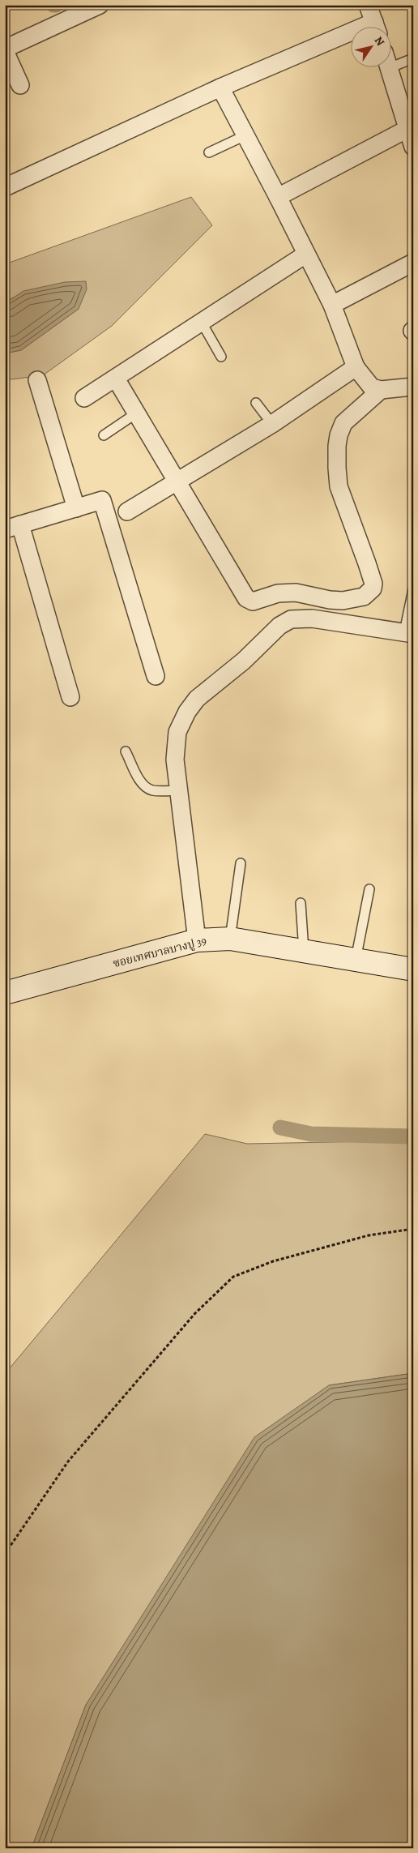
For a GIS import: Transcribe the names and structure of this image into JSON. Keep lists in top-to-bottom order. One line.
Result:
{"streets":{"street":["ซอยเทศบาลบางปู 39"]},"north":"top right"}
